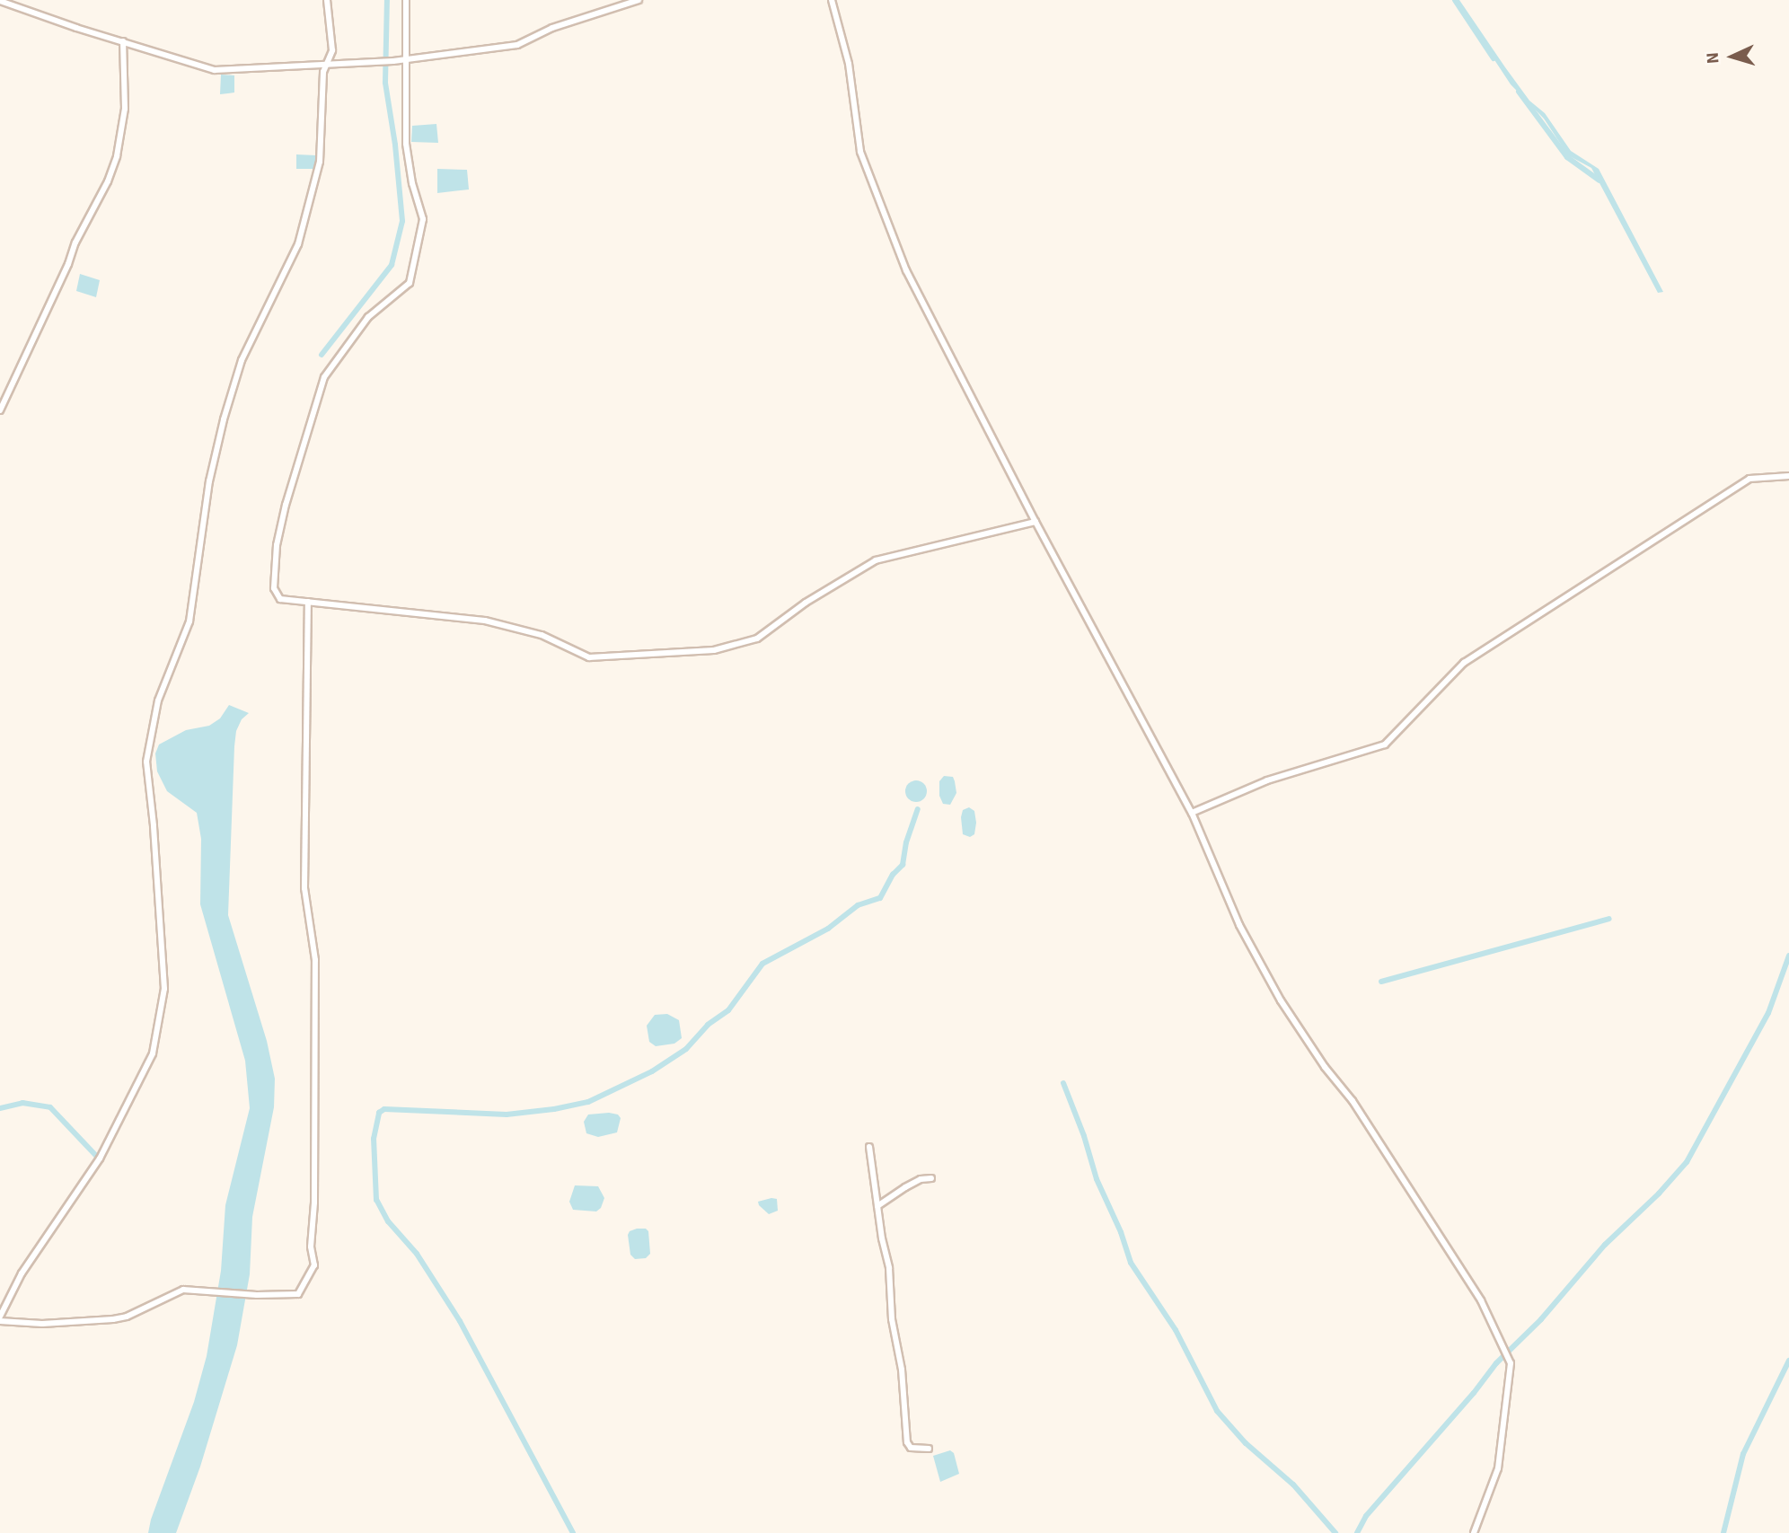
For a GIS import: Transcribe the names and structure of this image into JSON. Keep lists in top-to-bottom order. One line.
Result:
{"north":"left"}
